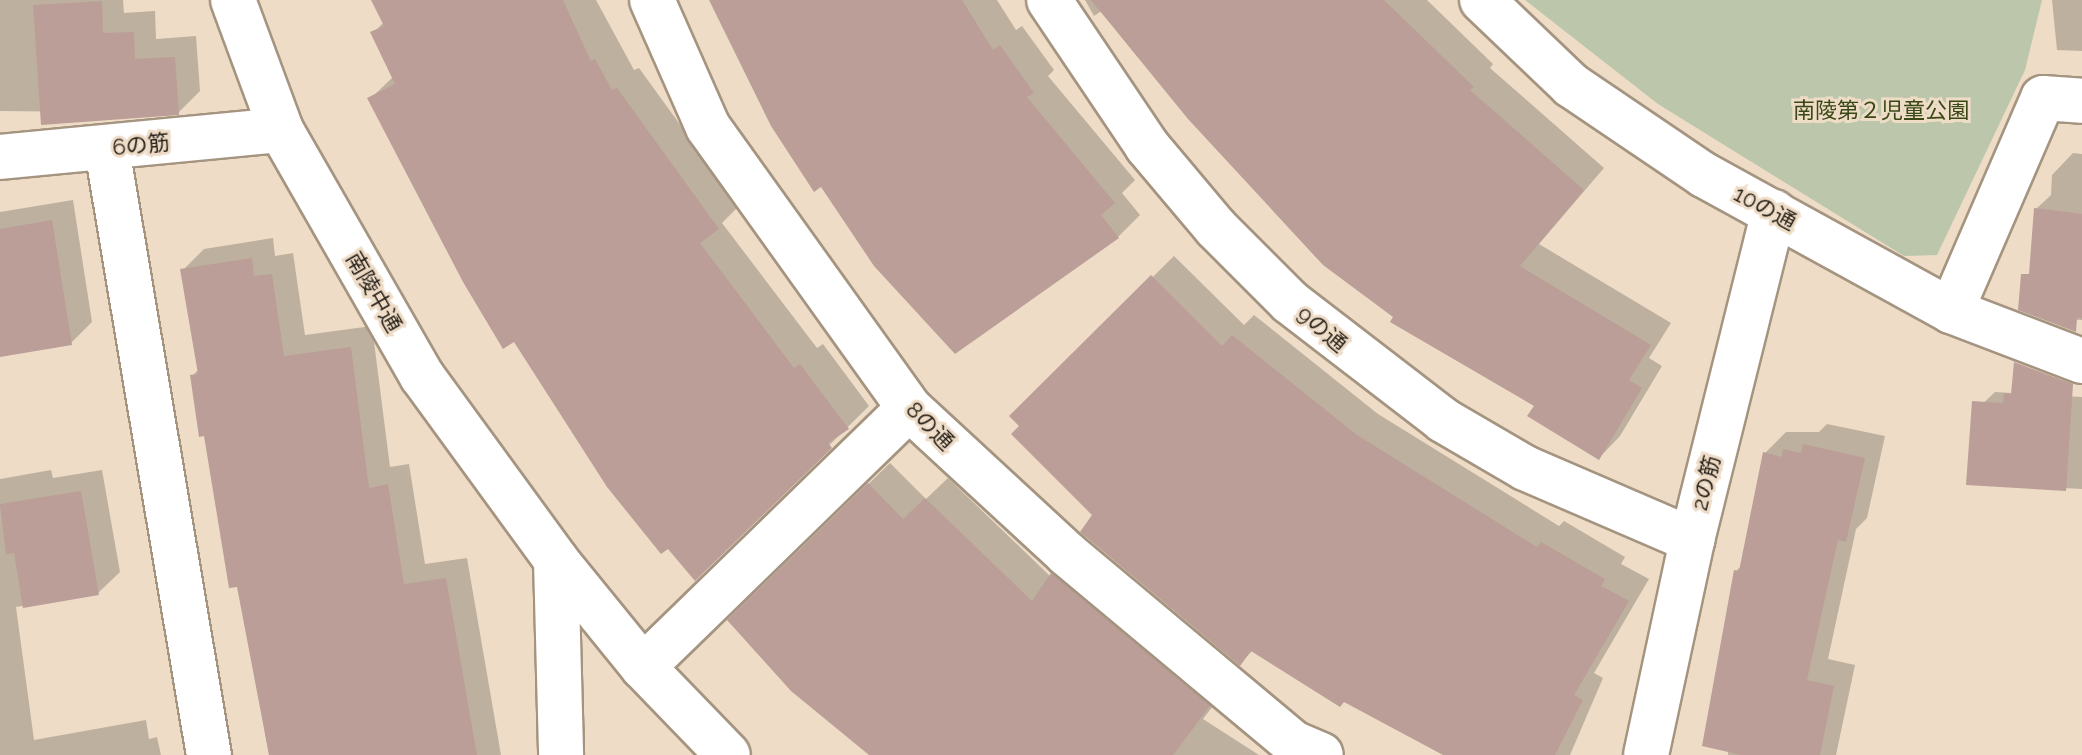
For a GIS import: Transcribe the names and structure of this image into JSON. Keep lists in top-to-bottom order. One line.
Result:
{"streets":{"street":["6の筋","10の通","南陵中通","9の通","8の通","2の筋"]},"crossings":[["6の筋","南陵中通"],["10の通","2の筋"],["9の通","2の筋"]],"parks":["南陵第２児童公園"]}
